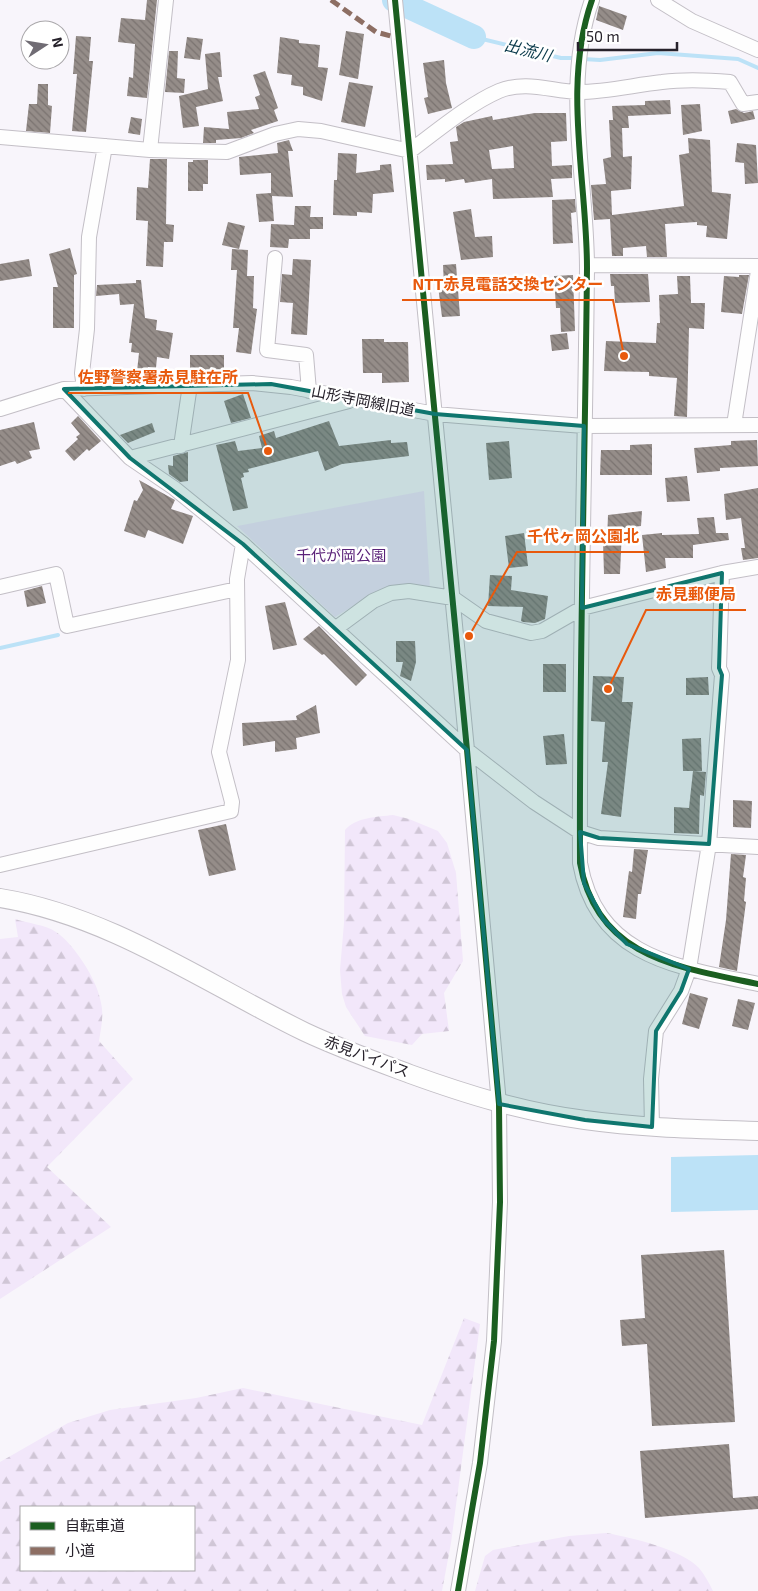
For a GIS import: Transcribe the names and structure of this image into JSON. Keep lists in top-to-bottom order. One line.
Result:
{"streets":{"main road":["赤見バイパス"],"street":["山形寺岡線旧道"]},"water":["出流川"],"parks":["千代が岡公園"],"places":["NTT赤見電話交換センター","佐野警察署赤見駐在所","千代ヶ岡公園北","赤見郵便局"],"legend":["自転車道","小道"],"scale_bar":"50 m","north":"right"}
